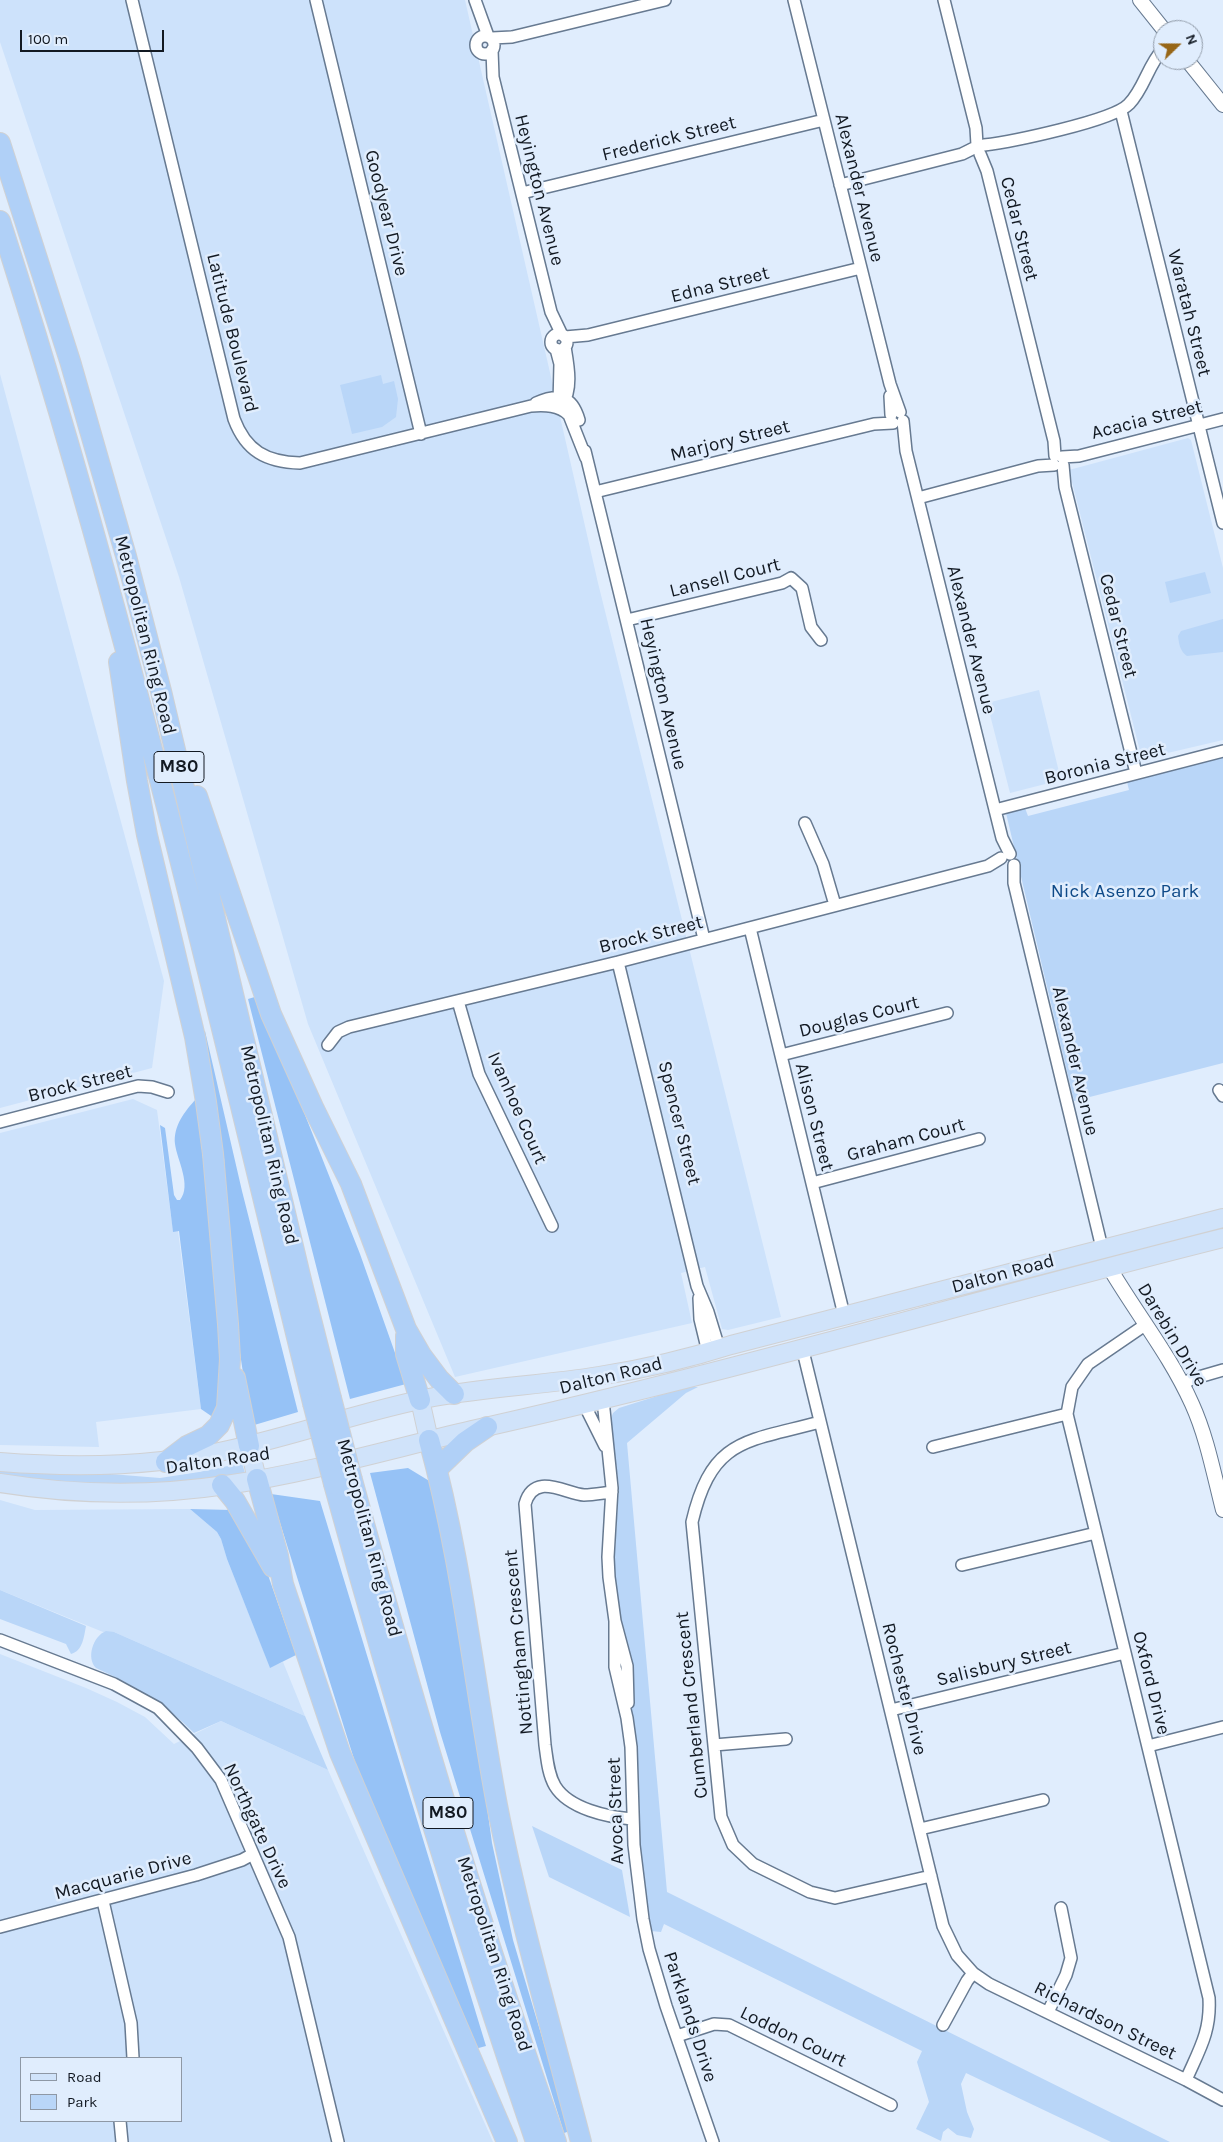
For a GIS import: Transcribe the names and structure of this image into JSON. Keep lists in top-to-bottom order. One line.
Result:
{"streets":{"highway":["Metropolitan Ring Road","M80"],"main road":["Spencer Street","Dalton Road"],"street":["Frederick Street","Alexander Avenue","Heyington Avenue","Goodyear Drive","Cedar Street","Edna Street","Waratah Street","Latitude Boulevard","Acacia Street","Marjory Street","Lansell Court","Boronia Street","Brock Street","Douglas Court","Ivanhoe Court","Alison Street","Graham Court","Darebin Drive","Nottingham Crescent","Salisbury Street","Oxford Drive","Rochester Drive","Cumberland Crescent","Avoca Street","Northgate Drive","Macquarie Drive","Parklands Drive","Richardson Street","Loddon Court"]},"crossings":[["Frederick Street","Alexander Avenue"],["Frederick Street","Heyington Avenue"],["Alexander Avenue","Edna Street"],["Alexander Avenue","Acacia Street"],["Alexander Avenue","Marjory Street"],["Alexander Avenue","Boronia Street"],["Alexander Avenue","Brock Street"],["Alexander Avenue","Dalton Road"],["Heyington Avenue","Edna Street"],["Heyington Avenue","Latitude Boulevard"],["Heyington Avenue","Marjory Street"],["Heyington Avenue","Lansell Court"],["Heyington Avenue","Brock Street"],["Goodyear Drive","Latitude Boulevard"],["Cedar Street","Acacia Street"],["Cedar Street","Boronia Street"],["Waratah Street","Acacia Street"],["Brock Street","Ivanhoe Court"],["Brock Street","Alison Street"],["Brock Street","Spencer Street"],["Douglas Court","Alison Street"],["Alison Street","Graham Court"],["Alison Street","Dalton Road"],["Spencer Street","Dalton Road"],["Dalton Road","Darebin Drive"],["Dalton Road","Rochester Drive"],["Dalton Road","Avoca Street"],["Darebin Drive","Oxford Drive"],["Nottingham Crescent","Avoca Street"],["Salisbury Street","Oxford Drive"],["Salisbury Street","Rochester Drive"],["Oxford Drive","Richardson Street"],["Rochester Drive","Cumberland Crescent"],["Rochester Drive","Richardson Street"],["Avoca Street","Parklands Drive"],["Northgate Drive","Macquarie Drive"],["Parklands Drive","Loddon Court"]],"parks":["Nick Asenzo Park"],"legend":["Road","Park"],"scale_bar":"100 m","north":"right"}
